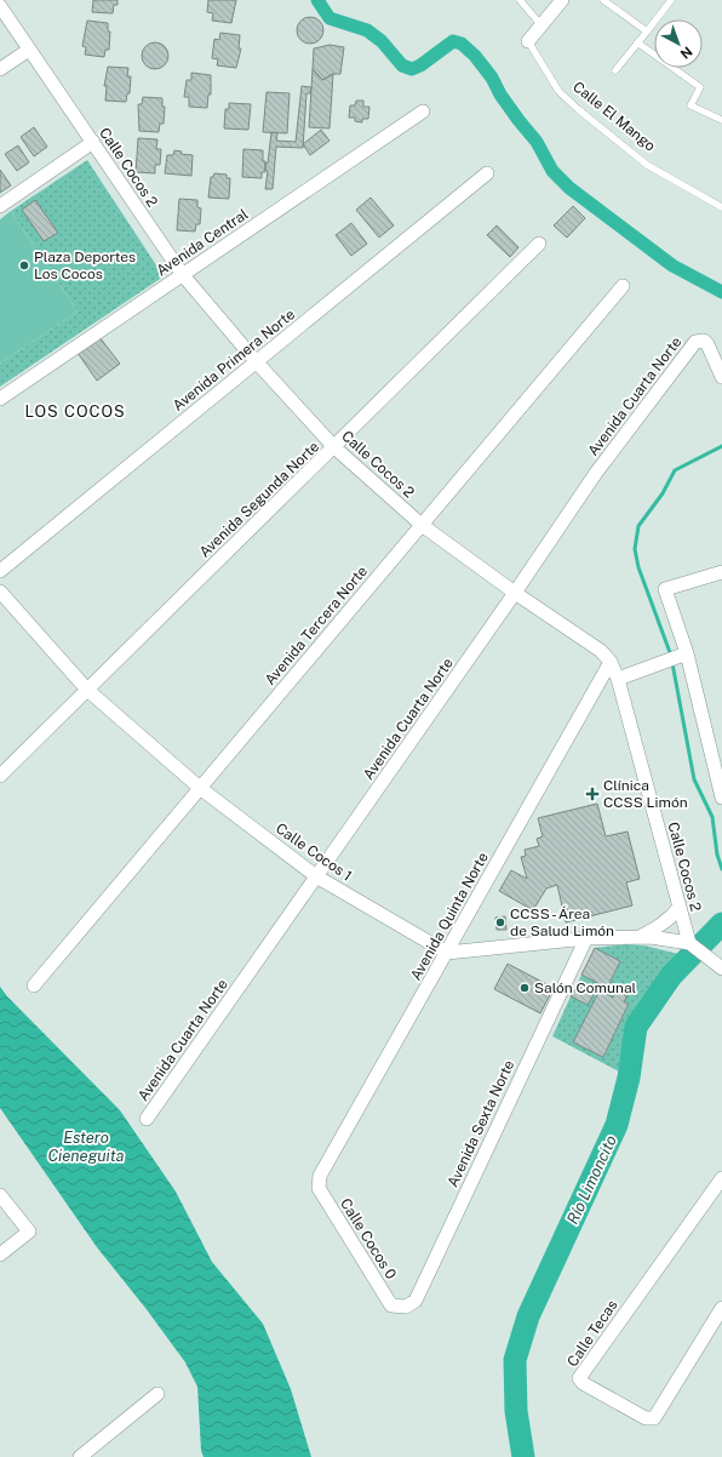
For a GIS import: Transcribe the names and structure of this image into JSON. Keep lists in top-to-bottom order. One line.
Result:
{"streets":{"street":["Calle El Mango","Calle Cocos 2","Avenida Central","Avenida Primera Norte","Avenida Cuarta Norte","Avenida Segunda Norte","Avenida Tercera Norte","Calle Cocos 1","Avenida Quinta Norte","Avenida Sexta Norte","Calle Cocos 0","Calle Tecas"]},"crossings":[["Calle Cocos 2","Avenida Central"],["Calle Cocos 2","Avenida Primera Norte"],["Calle Cocos 2","Avenida Cuarta Norte"],["Calle Cocos 2","Avenida Segunda Norte"],["Calle Cocos 2","Avenida Tercera Norte"],["Calle Cocos 2","Avenida Quinta Norte"],["Avenida Cuarta Norte","Calle Cocos 1"],["Avenida Segunda Norte","Calle Cocos 1"],["Avenida Tercera Norte","Calle Cocos 1"],["Calle Cocos 1","Avenida Quinta Norte"],["Avenida Quinta Norte","Calle Cocos 0"],["Avenida Sexta Norte","Calle Cocos 0"]],"districts":["LOS COCOS"],"water":["Estero Cieneguita","Río Limoncito"],"places":{"other":["Plaza Deportes Los Cocos","CCSS - Área de Salud Limón","Salón Comunal"],"health":["Clínica CCSS Limón"]},"north":"bottom right"}
